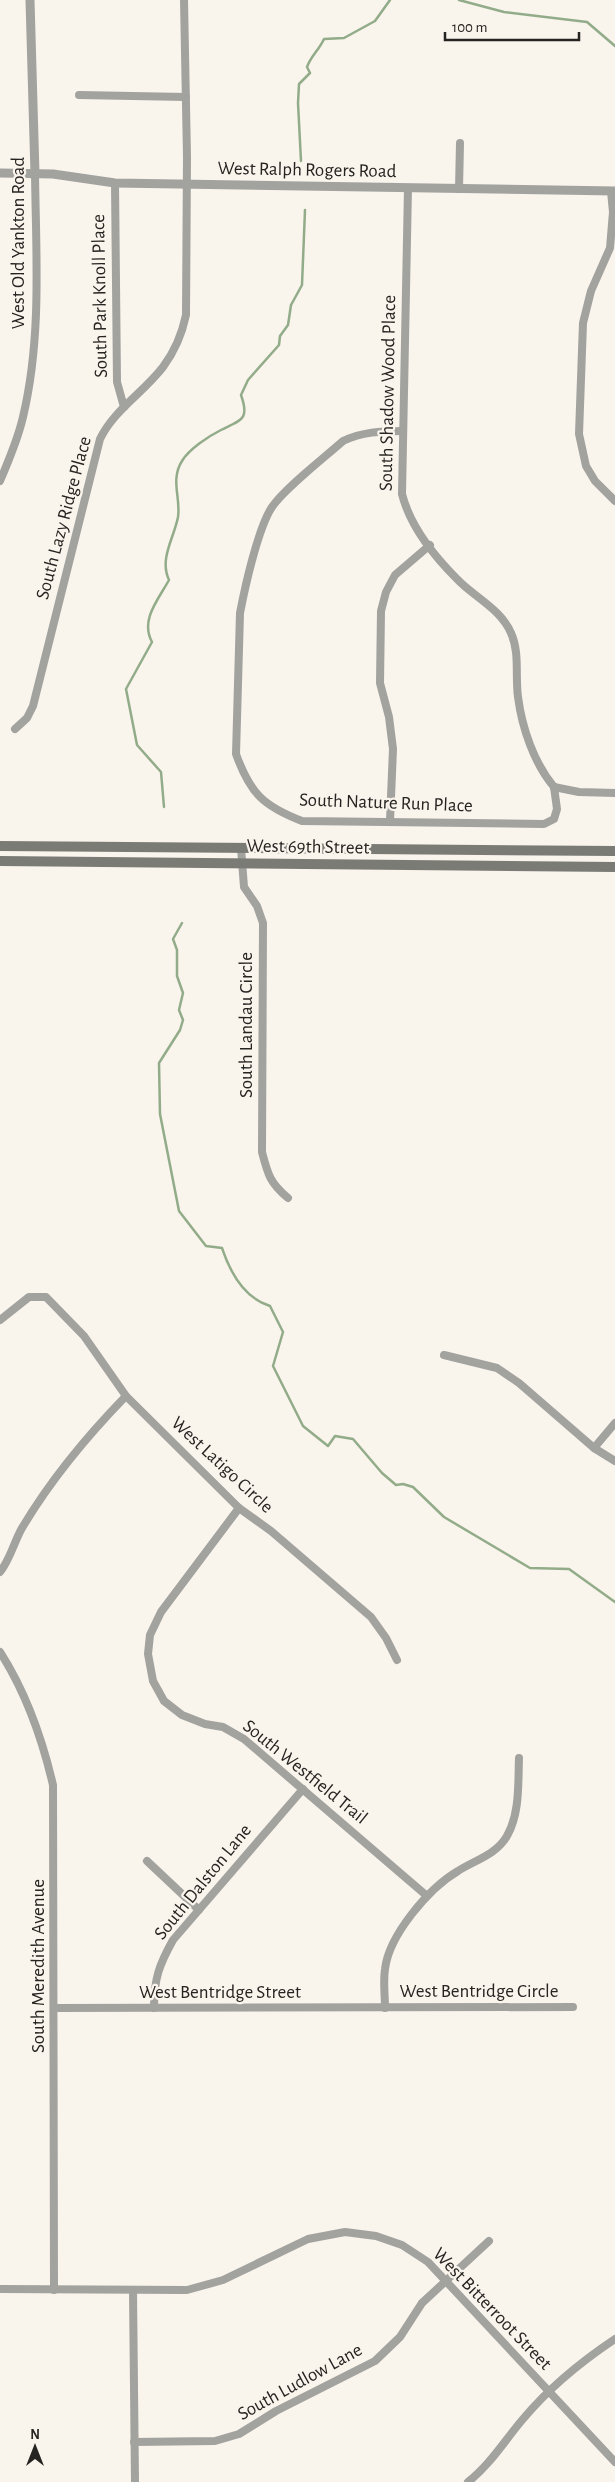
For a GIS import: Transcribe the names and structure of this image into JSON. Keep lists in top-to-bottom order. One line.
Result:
{"streets":{"main road":["West 69th Street"],"street":["West Ralph Rogers Road","West Old Yankton Road","South Park Knoll Place","South Shadow Wood Place","South Lazy Ridge Place","South Nature Run Place","South Landau Circle","West Latigo Circle","South Westfield Trail","South Dalston Lane","South Meredith Avenue","West Bentridge Circle","West Bentridge Street","West Bitterroot Street","South Ludlow Lane"]},"crossings":[["West Ralph Rogers Road","West Old Yankton Road"],["West Ralph Rogers Road","South Park Knoll Place"],["West Ralph Rogers Road","South Shadow Wood Place"],["West Ralph Rogers Road","South Lazy Ridge Place"],["South Park Knoll Place","South Lazy Ridge Place"],["South Shadow Wood Place","South Nature Run Place"],["West 69th Street","South Landau Circle"],["West Latigo Circle","South Westfield Trail"],["South Westfield Trail","South Dalston Lane"],["South Dalston Lane","West Bentridge Street"],["South Meredith Avenue","West Bentridge Street"],["South Meredith Avenue","West Bitterroot Street"],["West Bentridge Circle","West Bentridge Street"],["West Bitterroot Street","South Ludlow Lane"]],"scale_bar":"100 m","north":"top"}
